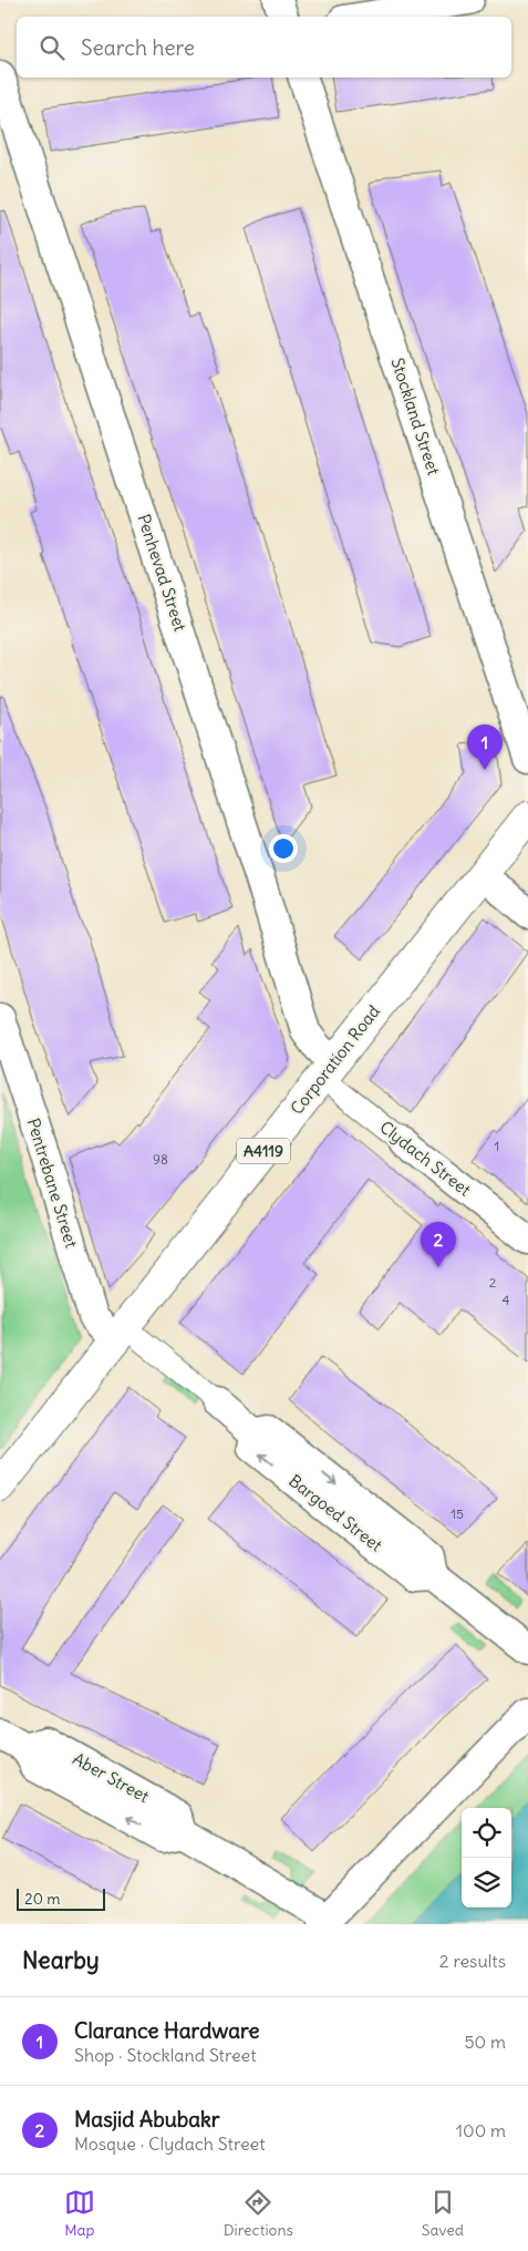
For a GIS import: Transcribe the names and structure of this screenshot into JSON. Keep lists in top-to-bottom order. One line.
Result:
{"streets":{"main road":["Corporation Road","A4119"],"street":["Stockland Street","Penhevad Street","Clydach Street","Pentrebane Street","Bargoed Street","Aber Street"]},"crossings":[["Penhevad Street","Corporation Road"],["Penhevad Street","Clydach Street"],["Corporation Road","Clydach Street"],["Corporation Road","Pentrebane Street"],["Corporation Road","Bargoed Street"],["Pentrebane Street","Bargoed Street"]],"house_numbers":["1","98","2","4","15"],"scale_bar":"20 m","page":{"search":"Search here","pins":["1","2"],"scale":"20 m","heading":["Nearby","2 results"],"list":[{"mark":"1","name":"Clarance Hardware","note":"Shop · Stockland Street","value":"50 m"},{"mark":"2","name":"Masjid Abubakr","note":"Mosque · Clydach Street","value":"100 m"}],"nav":["Map","Directions","Saved"]}}
